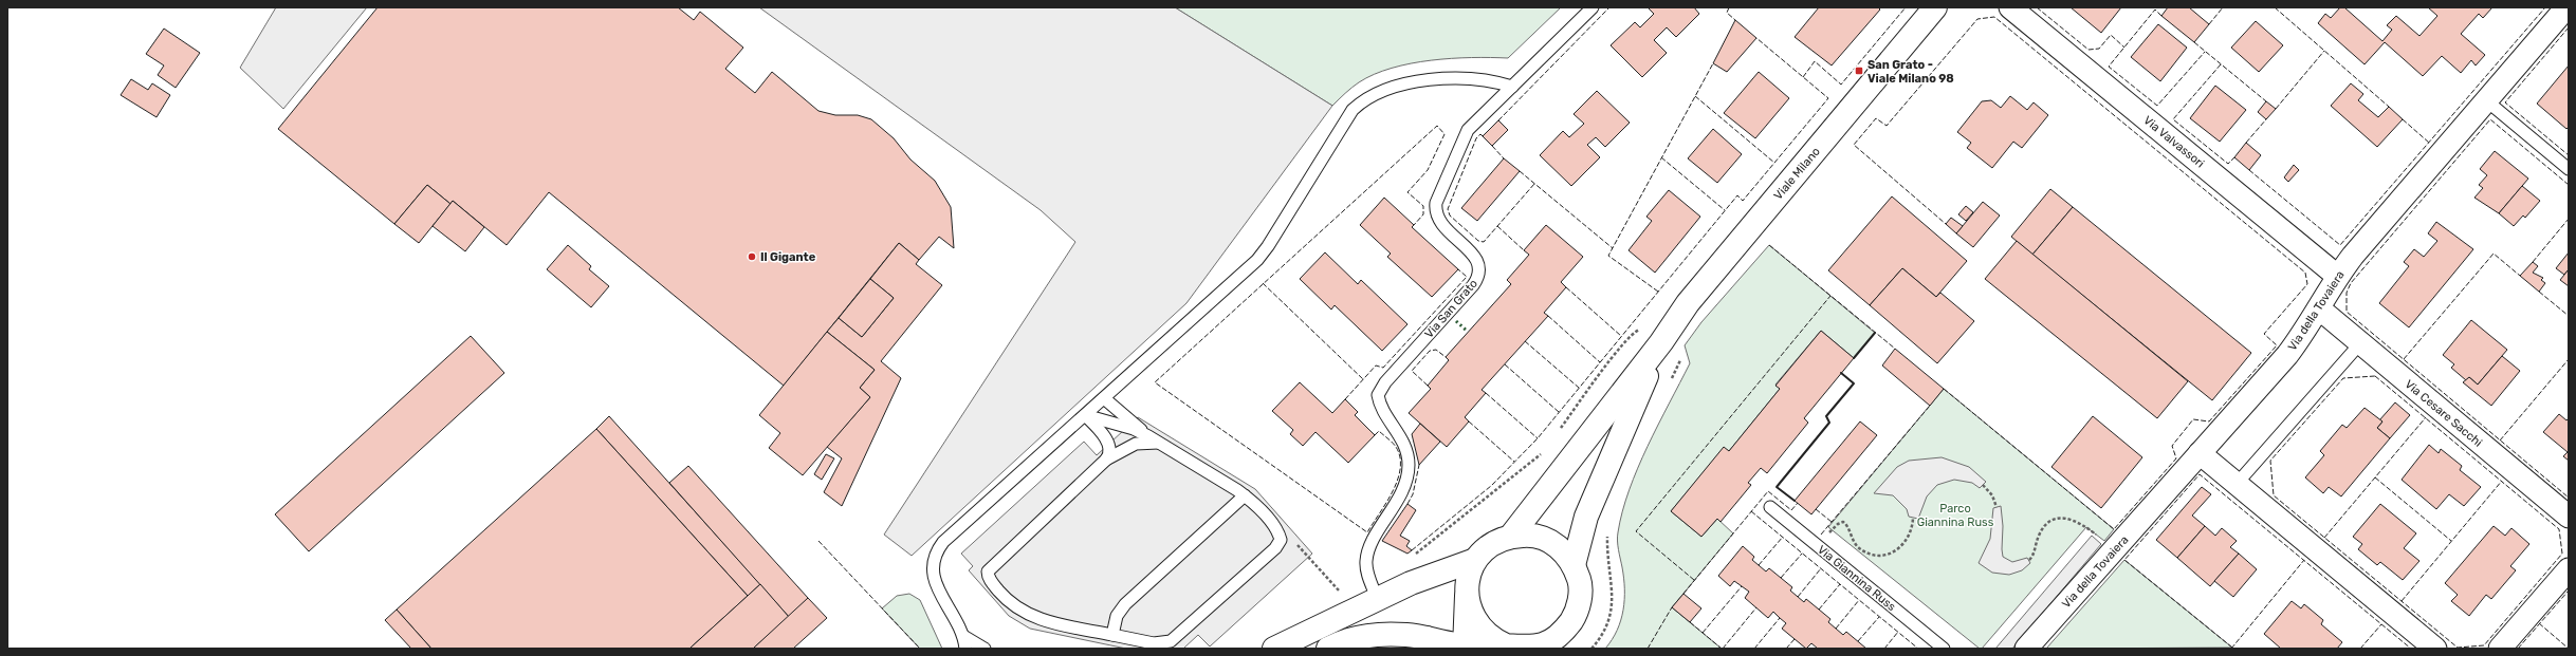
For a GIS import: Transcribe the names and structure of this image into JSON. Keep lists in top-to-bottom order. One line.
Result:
{"streets":{"street":["Via Valvassori","Viale Milano","Via della Tovaiera","Via Cesare Sacchi"],"lane":["Via San Grato","Via Giannina Russ"]},"crossings":[["Via Valvassori","Via della Tovaiera"],["Via della Tovaiera","Via Cesare Sacchi"]],"parks":["Parco Giannina Russ"],"places":{"transit":["San Grato - Viale Milano 98"],"other":["Il Gigante"]}}
